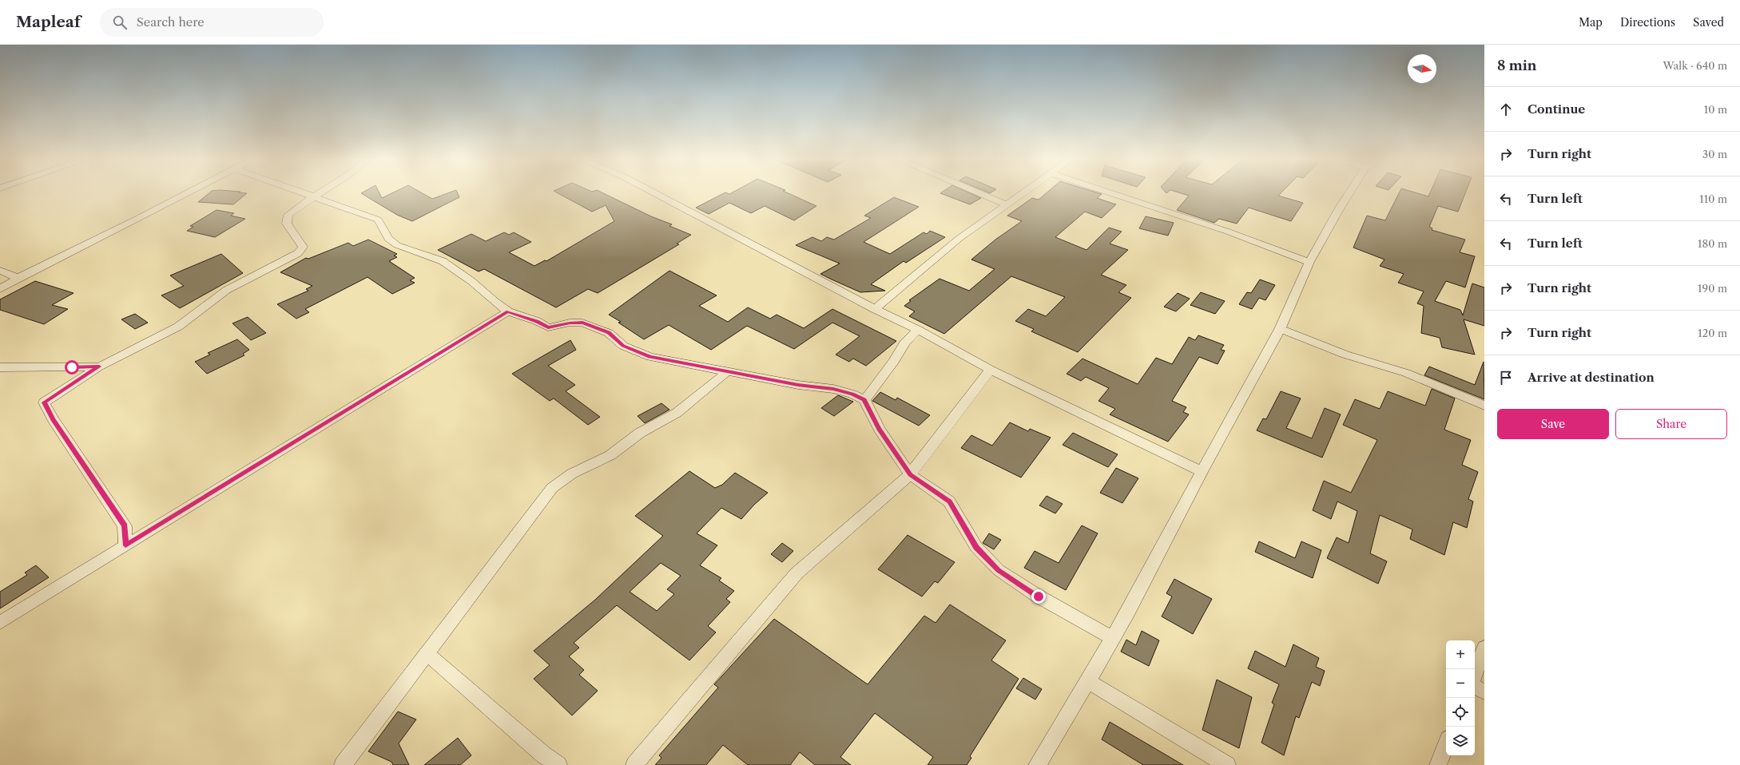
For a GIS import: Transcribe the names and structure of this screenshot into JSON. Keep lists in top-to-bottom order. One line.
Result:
{"north":"right","page":{"header":"Mapleaf","search":"Search here","nav":["Map","Directions","Saved"],"heading":["8 min","Walk · 640 m"],"list":[["Continue","10 m"],["Turn right","30 m"],["Turn left","110 m"],["Turn left","180 m"],["Turn right","190 m"],["Turn right","120 m"],"Arrive at destination"],"buttons":["Save","Share"],"map_buttons":["+","−"]}}
